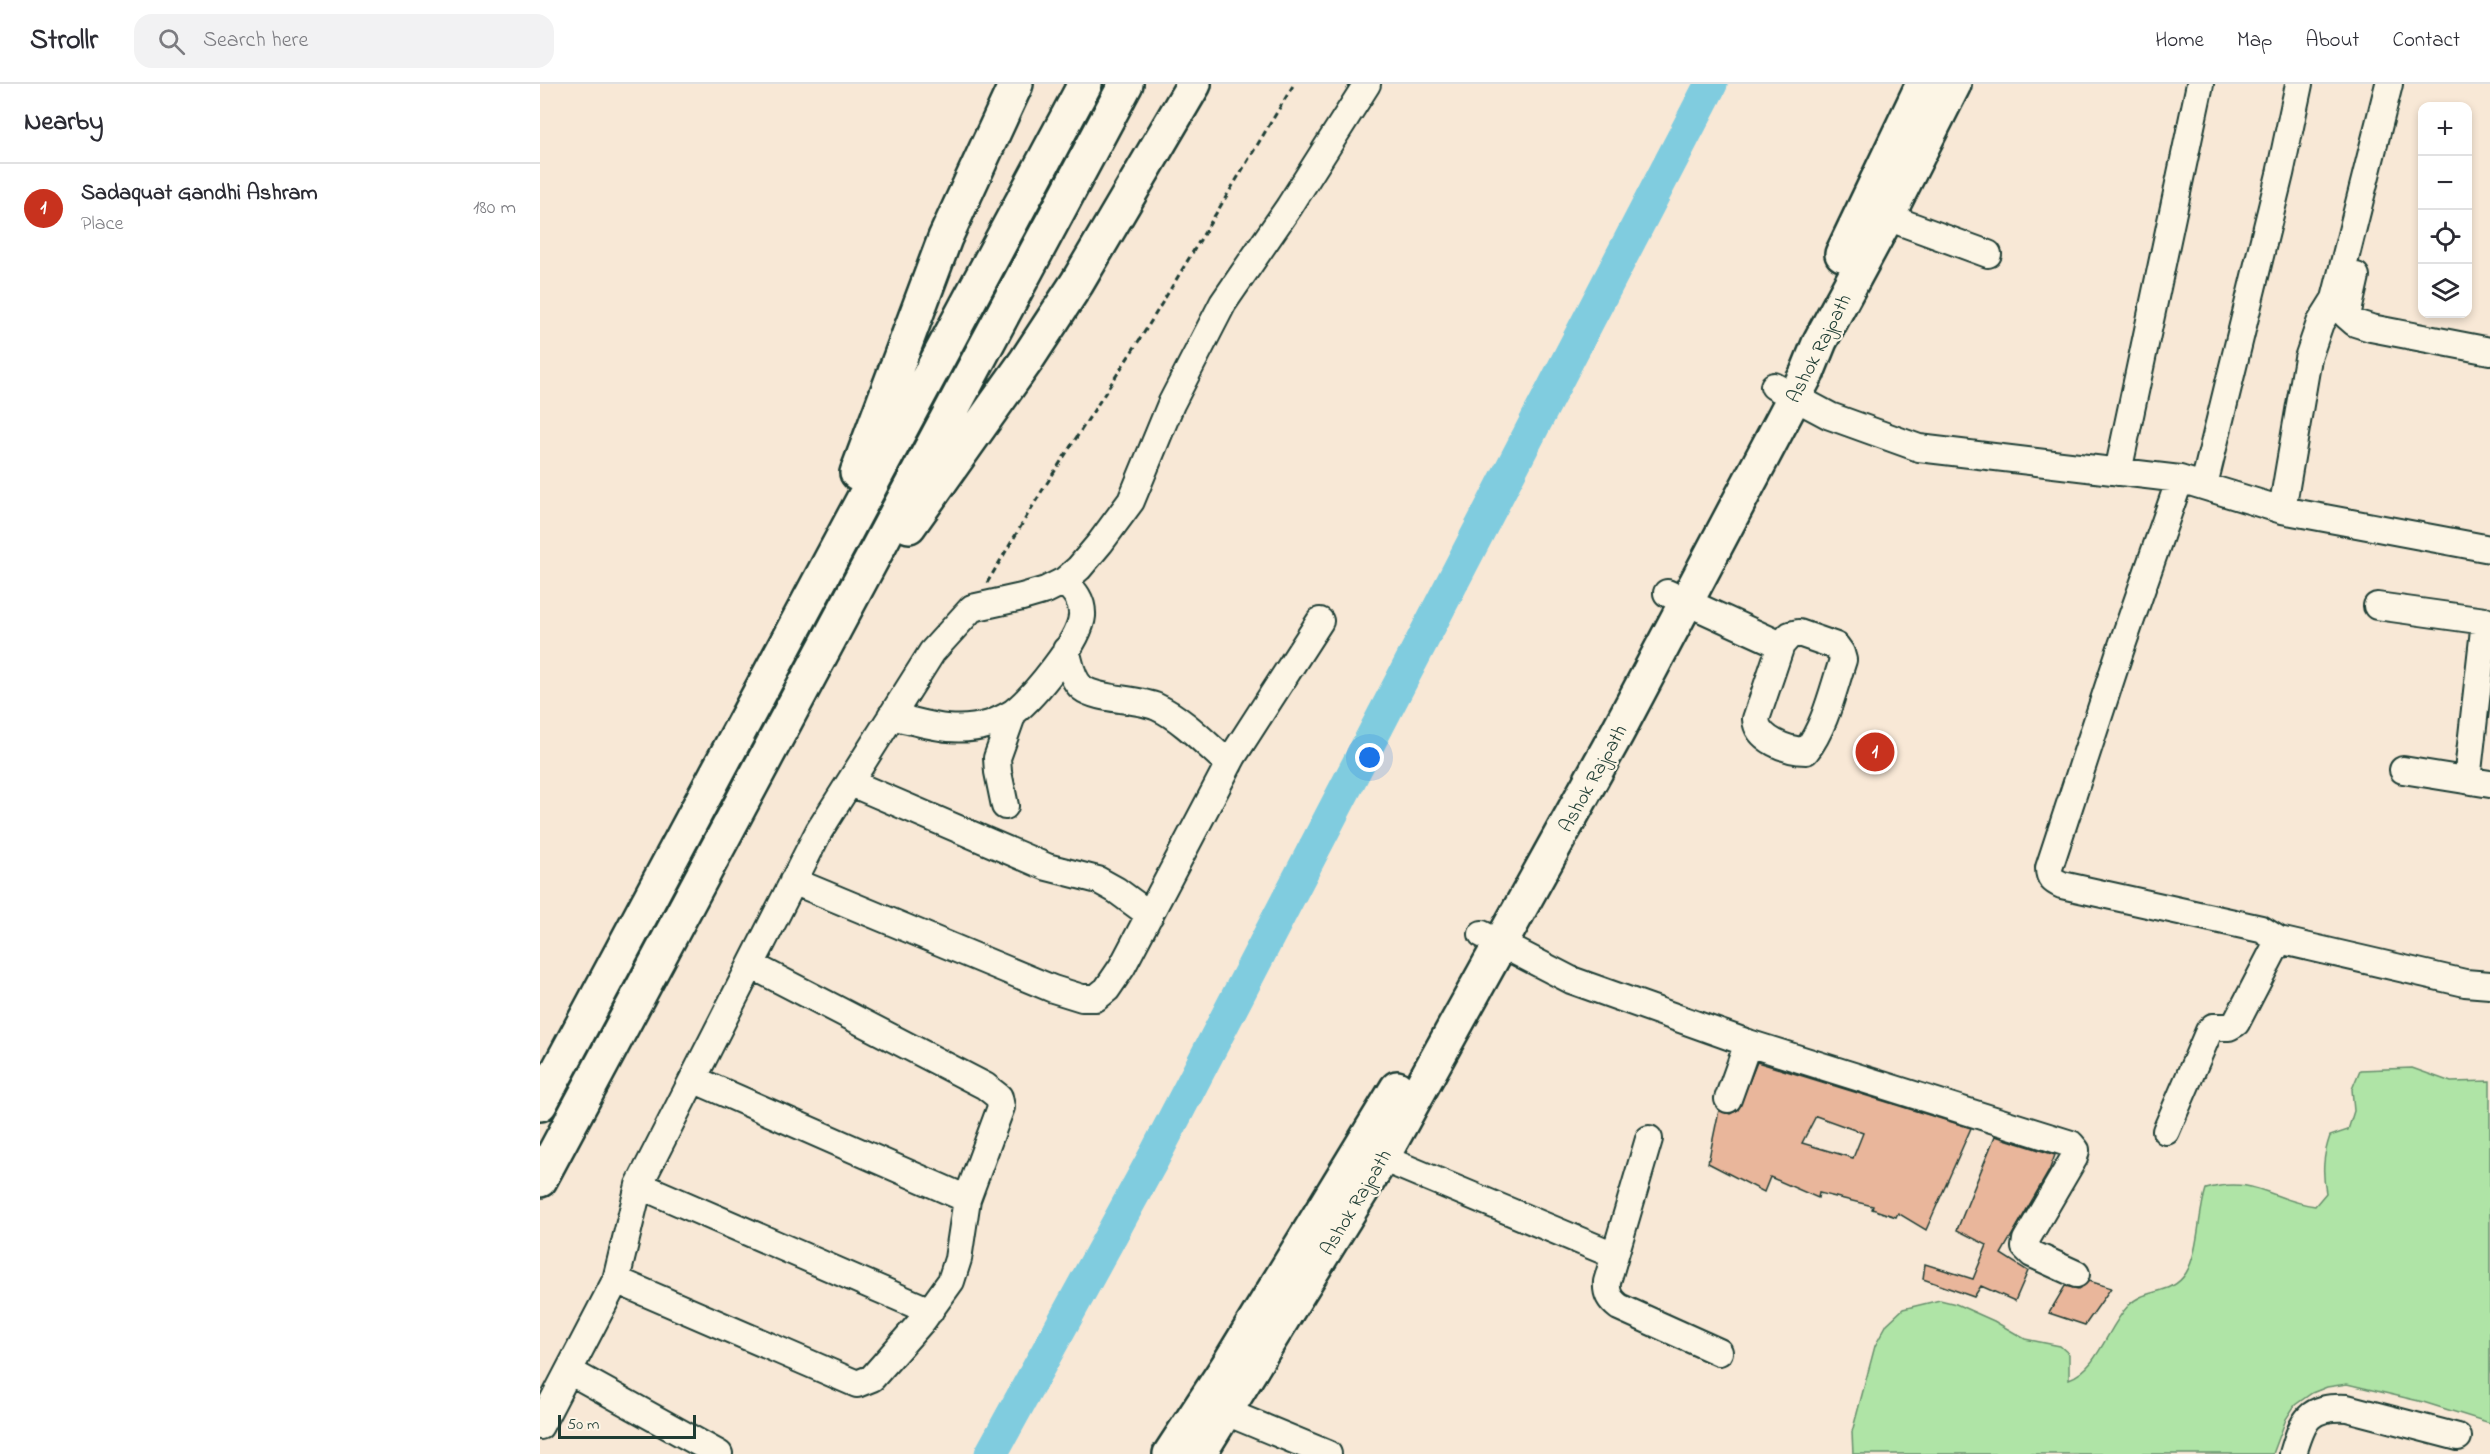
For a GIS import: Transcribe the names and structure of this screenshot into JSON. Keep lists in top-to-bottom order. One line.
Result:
{"streets":{"main road":["Ashok Rajpath"]},"scale_bar":"50 m","page":{"header":"Strollr","search":"Search here","nav":["Home","Map","About","Contact"],"heading":"Nearby","map_buttons":["+","−"],"list":[{"mark":"1","name":"Sadaquat Gandhi Ashram","note":"Place","value":"180 m"}],"pins":"1","scale":"50 m"}}
